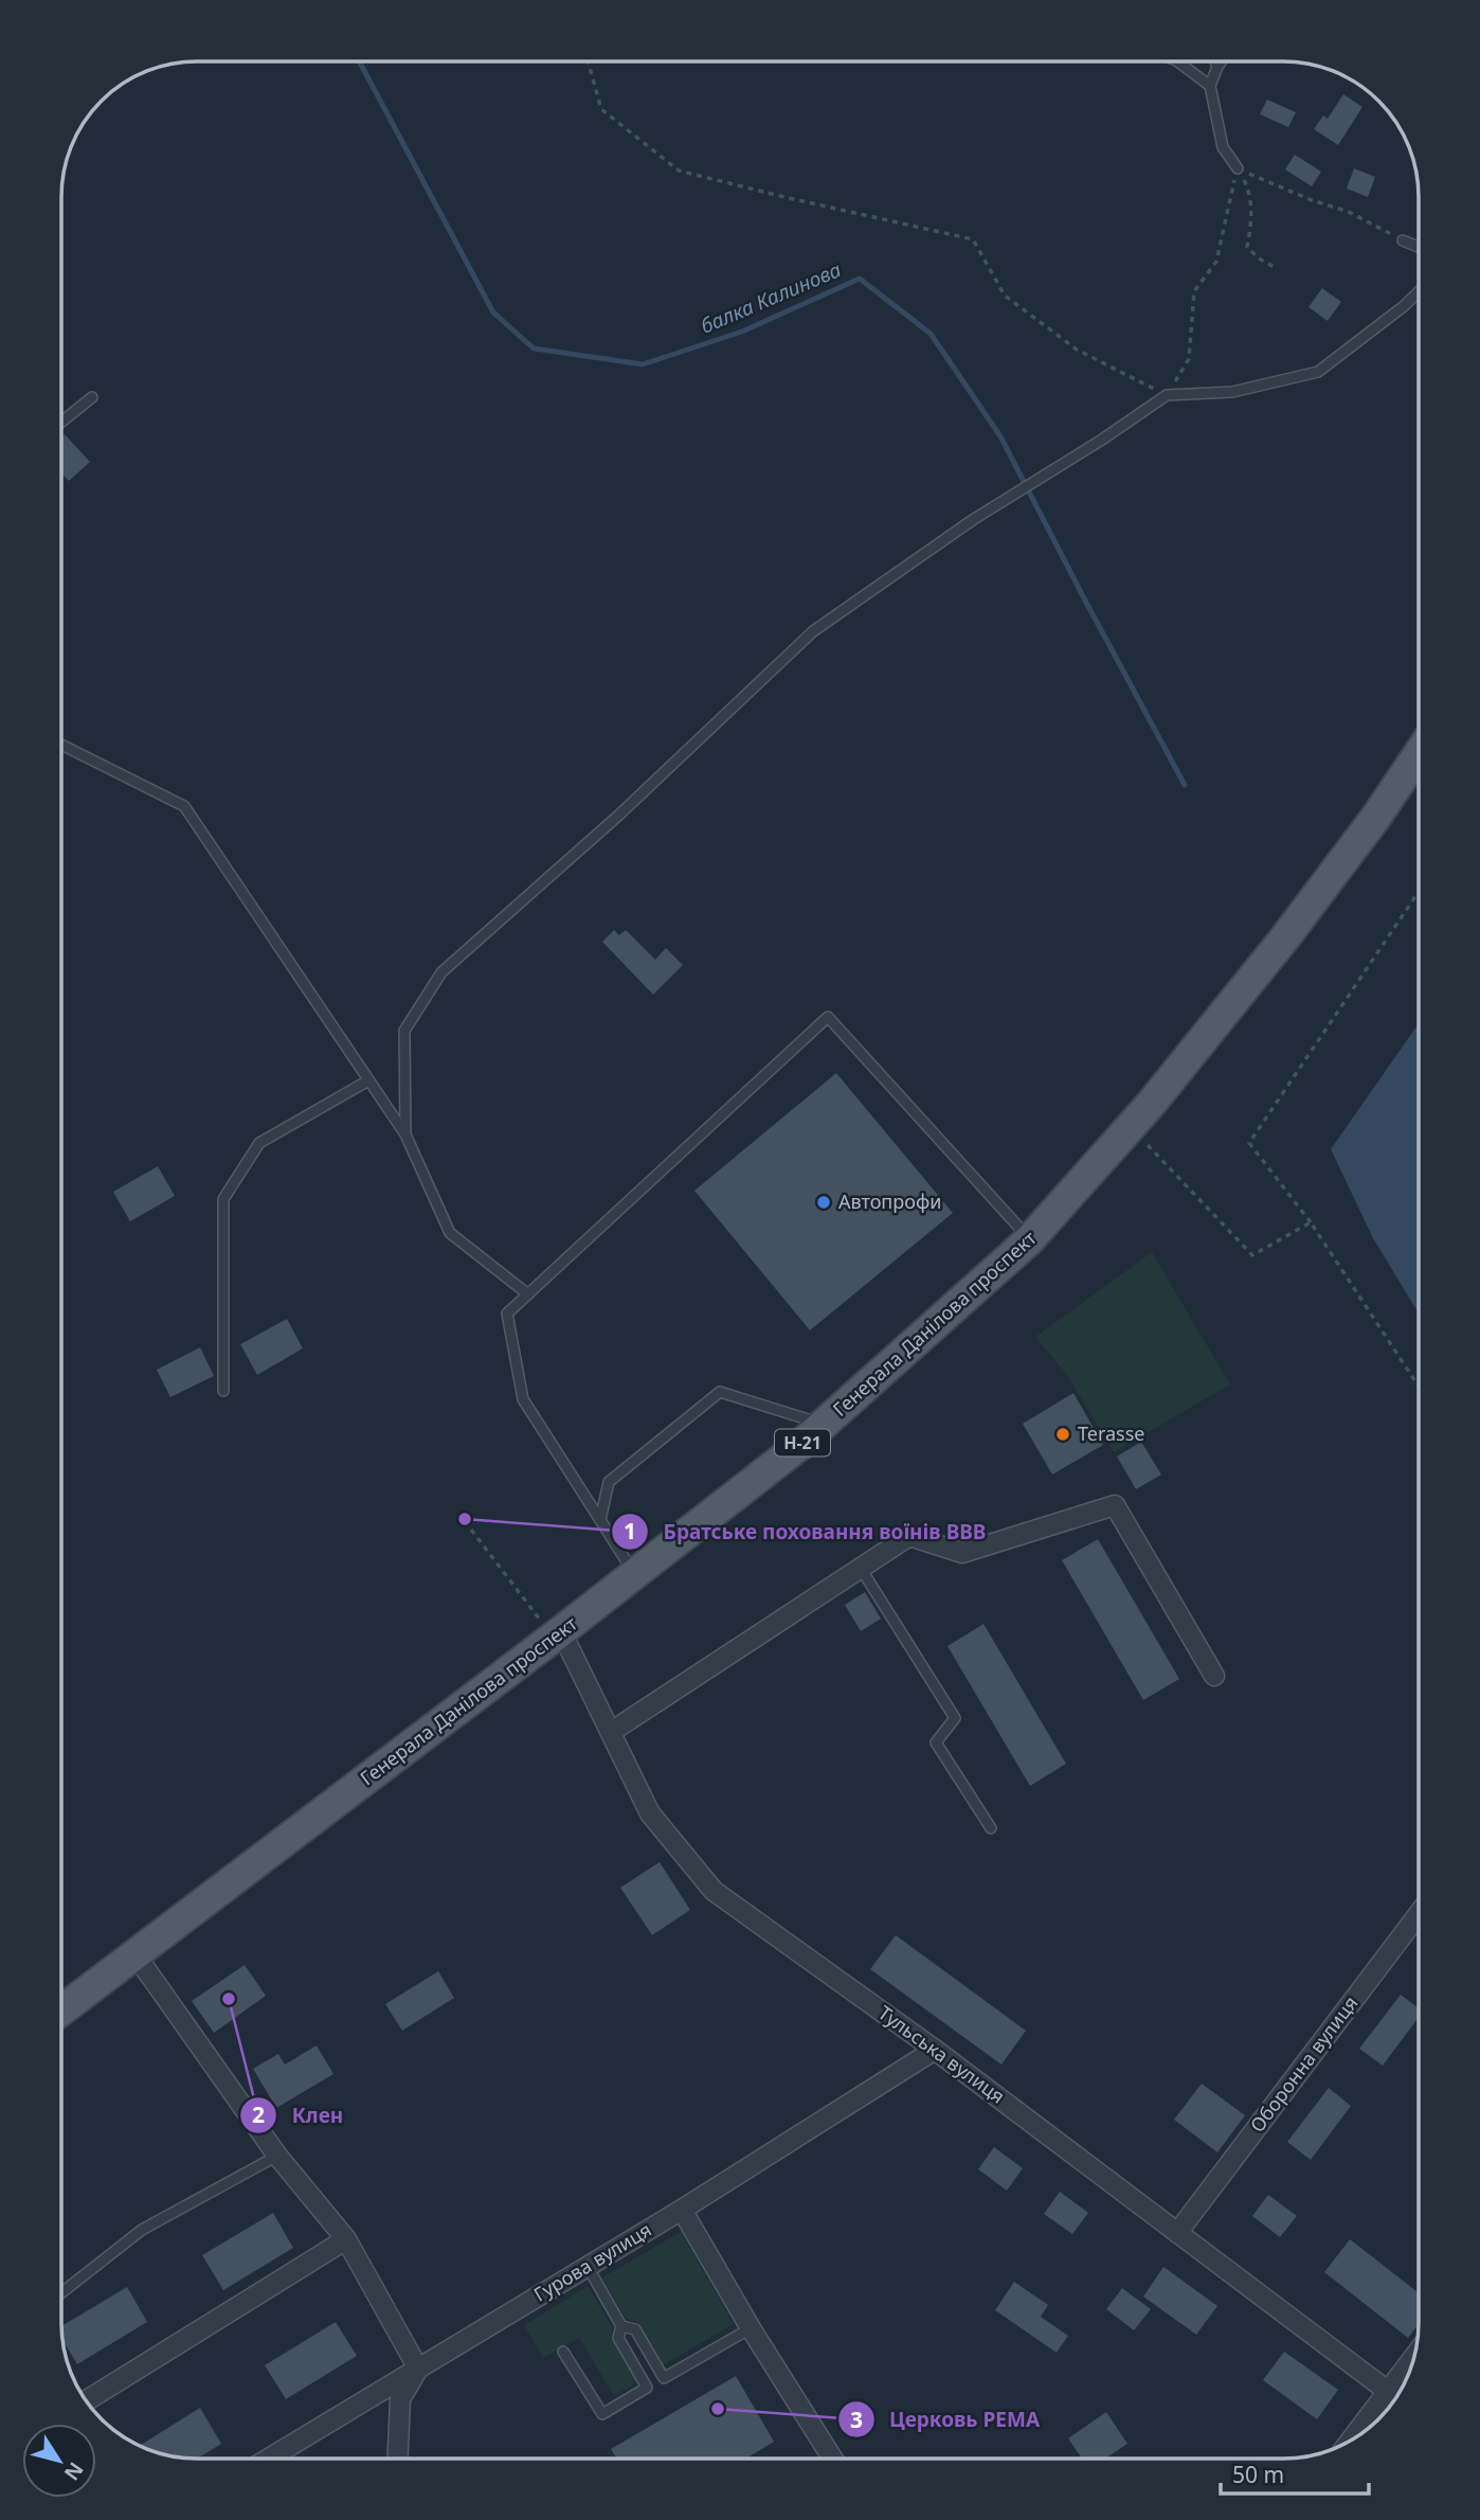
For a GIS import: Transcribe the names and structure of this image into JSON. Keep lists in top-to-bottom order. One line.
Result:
{"streets":{"main road":["Генерала Данілова проспект","Н-21"],"street":["Тульська вулиця","Оборонна вулиця","Гурова вулиця"]},"crossings":[["Генерала Данілова проспект","Тульська вулиця"],["Тульська вулиця","Оборонна вулиця"],["Тульська вулиця","Гурова вулиця"]],"water":["балка Калинова"],"places":["Автопрофи","Terasse","Братське поховання воїнів ВВВ","Клен","Церковь РЕМА"],"scale_bar":"50 m","north":"bottom right"}
